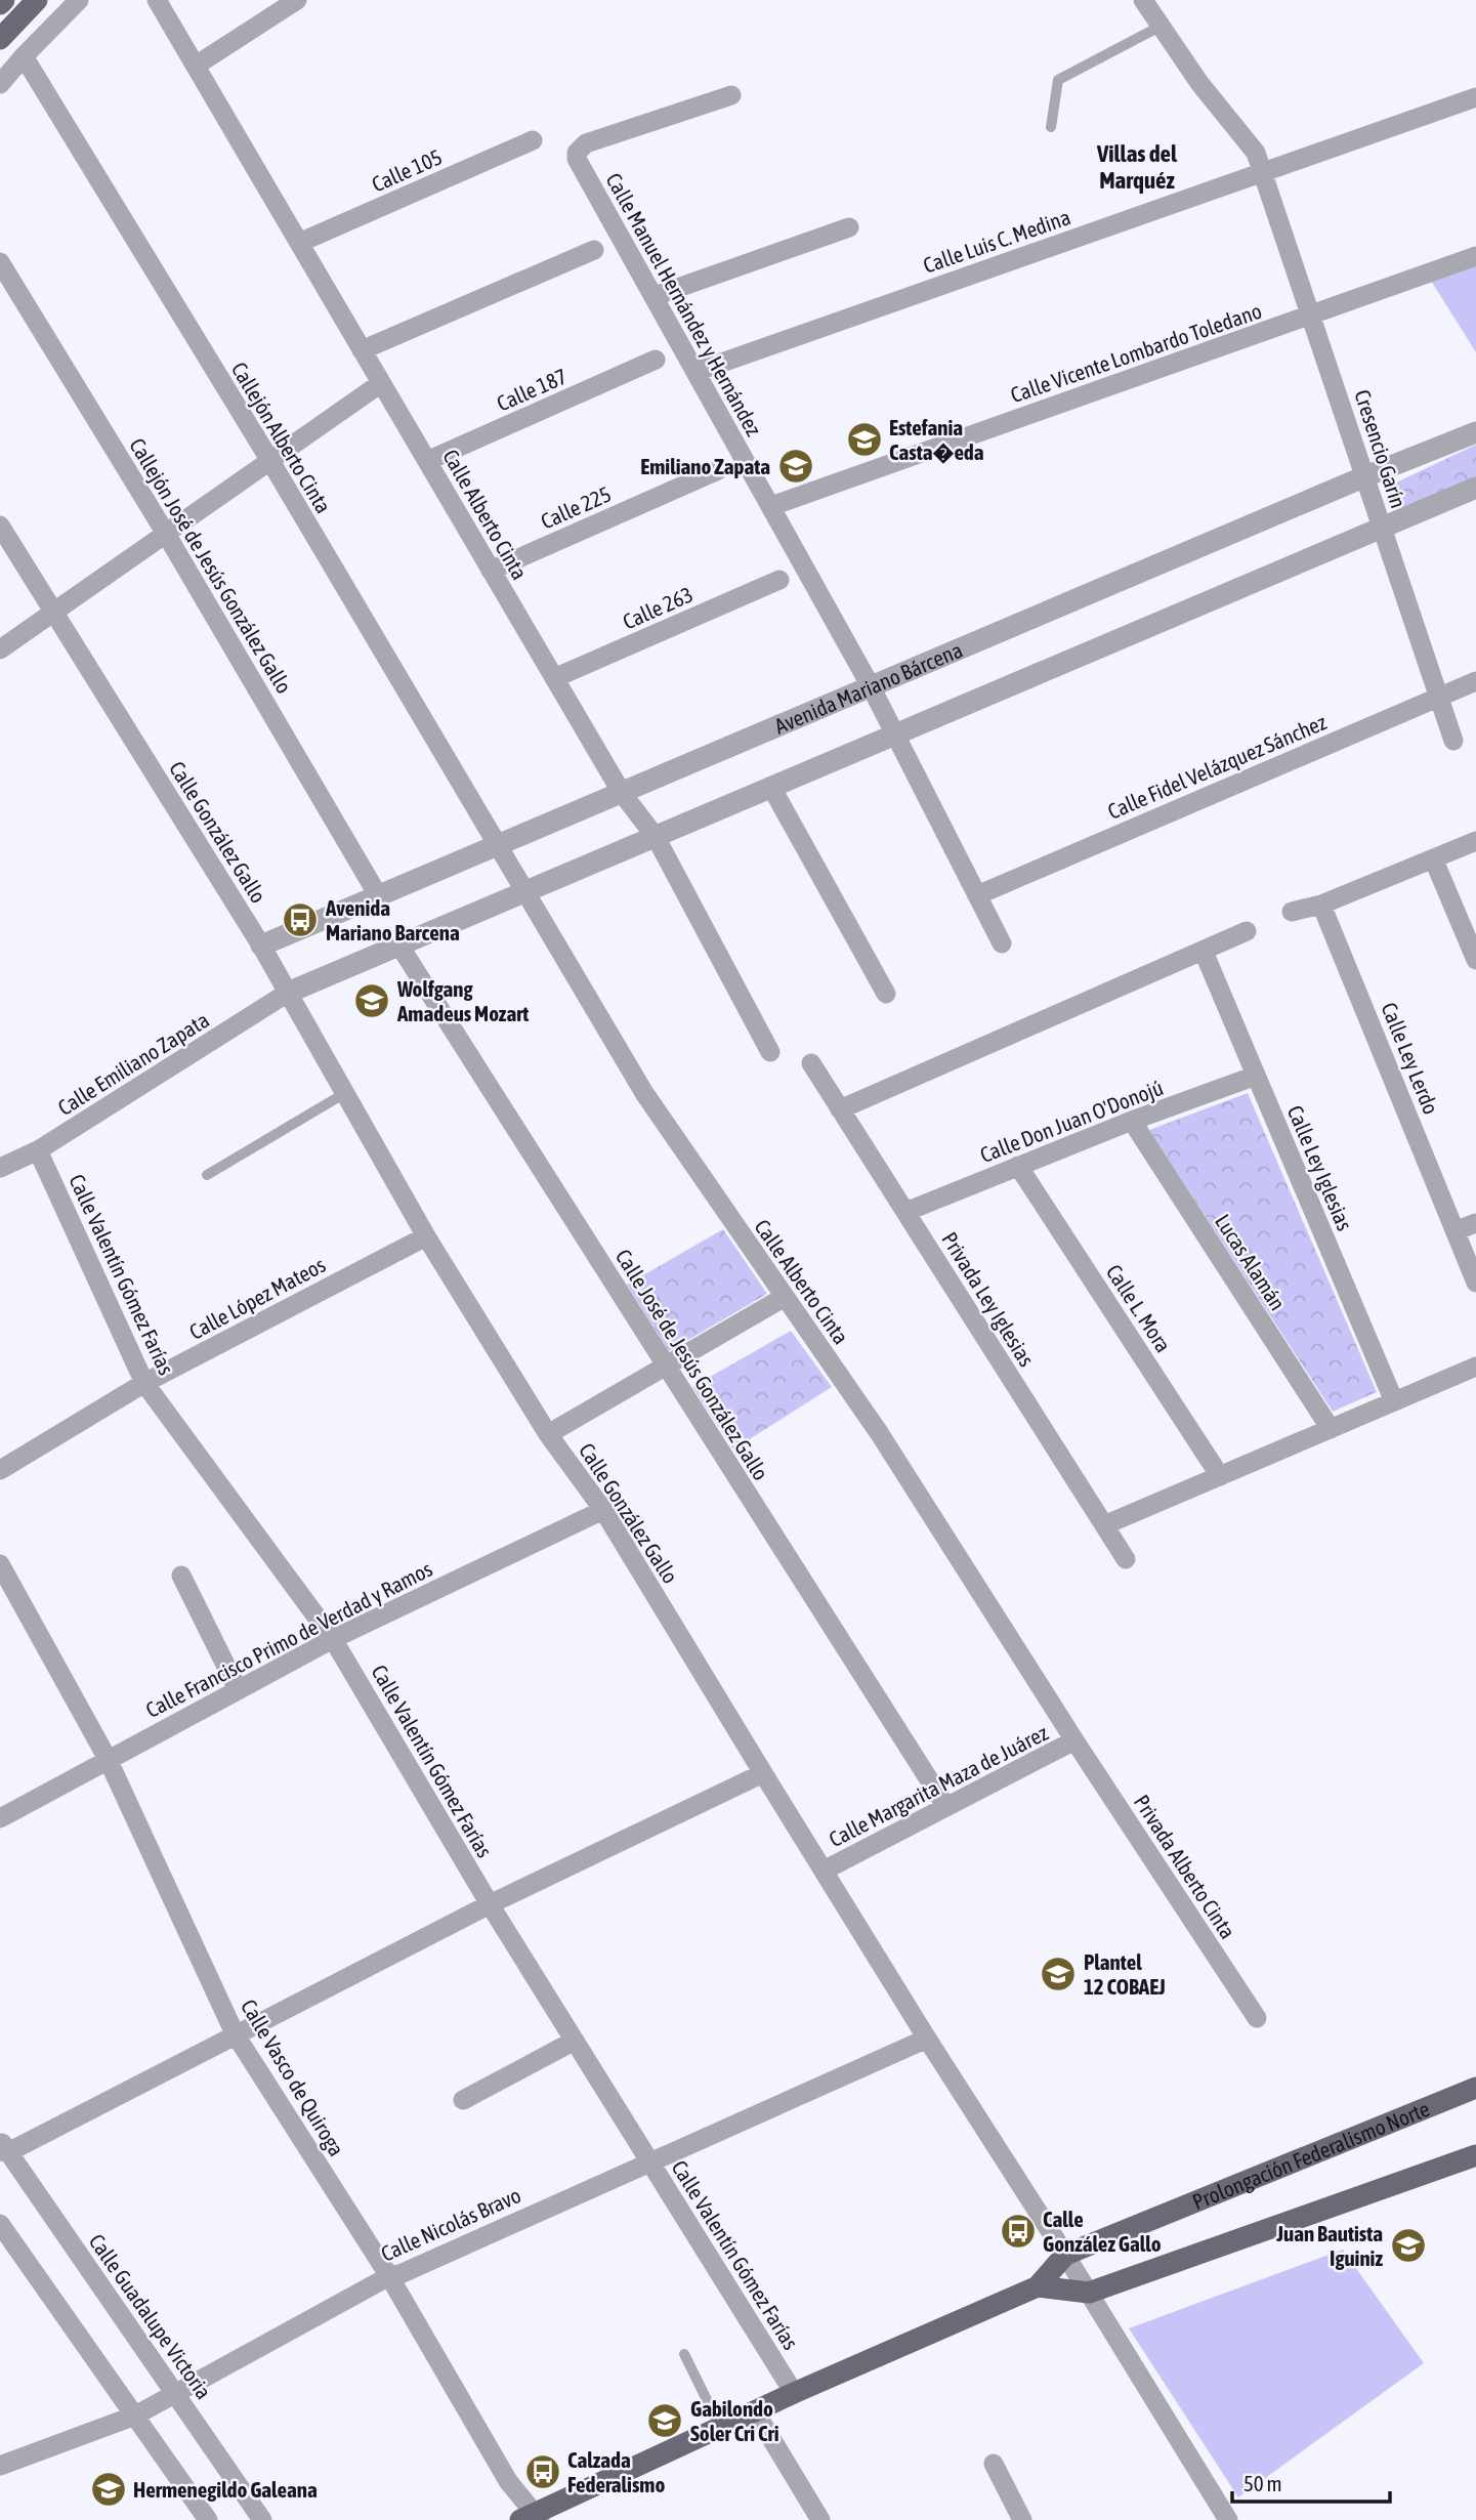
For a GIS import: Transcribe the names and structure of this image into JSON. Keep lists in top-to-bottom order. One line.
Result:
{"streets":{"main road":["Prolongación Federalismo Norte"],"street":["Calle 105","Calle Luis C. Medina","Calle Manuel Hernández y Hernández","Calle Vicente Lombardo Toledano","Calle 187","Callejón Alberto Cinta","Cresencio Garín","Calle 225","Calle Alberto Cinta","Callejón José de Jesús González Gallo","Calle 263","Avenida Mariano Bárcena","Calle Fidel Velázquez Sánchez","Calle González Gallo","Calle Ley Lerdo","Calle Emiliano Zapata","Calle Don Juan O'Donojú","Calle Ley Iglesias","Lucas Alamán","Calle Valentín Gómez Farías","Calle López Mateos","Privada Ley Iglesias","Calle L. Mora","Calle José de Jesús González Gallo","Calle Francisco Primo de Verdad y Ramos","Calle Margarita Maza de Juárez","Privada Alberto Cinta","Calle Vasco de Quiroga","Calle Nicolás Bravo","Calle Guadalupe Victoria"]},"crossings":[["Calle 105","Calle Alberto Cinta"],["Calle Luis C. Medina","Calle Manuel Hernández y Hernández"],["Calle Luis C. Medina","Cresencio Garín"],["Calle Manuel Hernández y Hernández","Calle Vicente Lombardo Toledano"],["Calle Manuel Hernández y Hernández","Avenida Mariano Bárcena"],["Calle Manuel Hernández y Hernández","Calle Fidel Velázquez Sánchez"],["Calle Vicente Lombardo Toledano","Cresencio Garín"],["Calle 187","Calle Alberto Cinta"],["Callejón Alberto Cinta","Calle Alberto Cinta"],["Callejón Alberto Cinta","Avenida Mariano Bárcena"],["Cresencio Garín","Avenida Mariano Bárcena"],["Cresencio Garín","Calle Fidel Velázquez Sánchez"],["Calle 225","Calle Alberto Cinta"],["Calle Alberto Cinta","Calle 263"],["Calle Alberto Cinta","Avenida Mariano Bárcena"],["Calle Alberto Cinta","Calle Margarita Maza de Juárez"],["Calle Alberto Cinta","Privada Alberto Cinta"],["Callejón José de Jesús González Gallo","Avenida Mariano Bárcena"],["Avenida Mariano Bárcena","Calle González Gallo"],["Calle González Gallo","Calle Emiliano Zapata"],["Calle González Gallo","Calle López Mateos"],["Calle González Gallo","Calle Francisco Primo de Verdad y Ramos"],["Calle González Gallo","Calle Margarita Maza de Juárez"],["Calle González Gallo","Prolongación Federalismo Norte"],["Calle González Gallo","Calle Nicolás Bravo"],["Calle Emiliano Zapata","Calle Valentín Gómez Farías"],["Calle Don Juan O'Donojú","Calle Ley Iglesias"],["Calle Don Juan O'Donojú","Lucas Alamán"],["Calle Don Juan O'Donojú","Privada Ley Iglesias"],["Calle Don Juan O'Donojú","Calle L. Mora"],["Calle Valentín Gómez Farías","Calle López Mateos"],["Calle Valentín Gómez Farías","Calle Francisco Primo de Verdad y Ramos"],["Calle Valentín Gómez Farías","Prolongación Federalismo Norte"],["Calle Valentín Gómez Farías","Calle Nicolás Bravo"],["Calle José de Jesús González Gallo","Calle Margarita Maza de Juárez"],["Calle Francisco Primo de Verdad y Ramos","Calle Vasco de Quiroga"],["Calle Margarita Maza de Juárez","Privada Alberto Cinta"],["Calle Vasco de Quiroga","Prolongación Federalismo Norte"],["Calle Vasco de Quiroga","Calle Nicolás Bravo"],["Calle Nicolás Bravo","Calle Guadalupe Victoria"]],"districts":["Villas del Marquéz"],"places":{"school or university":["Estefania Casta�eda","Emiliano Zapata","Wolfgang Amadeus Mozart","Plantel 12 COBAEJ","Juan Bautista Iguiniz","Gabilondo Soler Cri Cri","Hermenegildo Galeana"],"bus stop":["Avenida Mariano Barcena","Calle González Gallo","Calzada Federalismo"]},"scale_bar":"50 m"}
